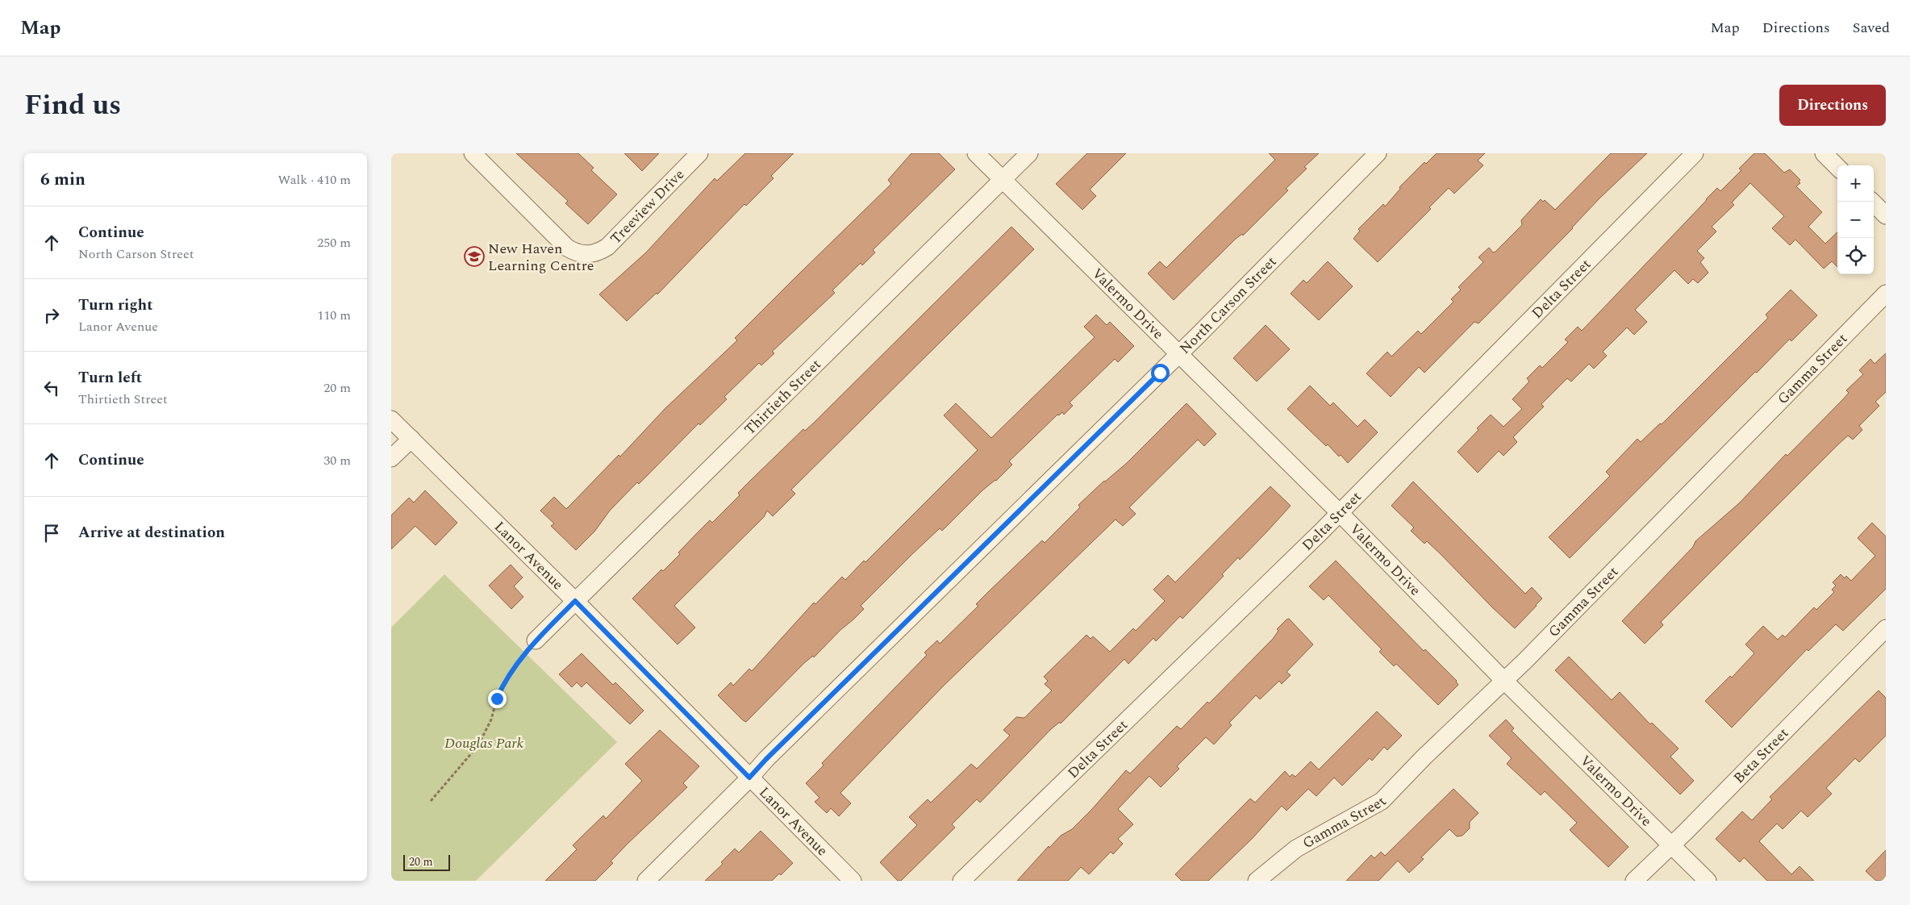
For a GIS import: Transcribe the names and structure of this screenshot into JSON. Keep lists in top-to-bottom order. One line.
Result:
{"streets":{"street":["Treeview Drive","Delta Street","Valermo Drive","North Carson Street","Gamma Street","Thirtieth Street","Lanor Avenue","Beta Street"]},"crossings":[["Delta Street","Valermo Drive"],["Valermo Drive","North Carson Street"],["Valermo Drive","Gamma Street"],["Valermo Drive","Thirtieth Street"],["Valermo Drive","Beta Street"],["North Carson Street","Lanor Avenue"],["Thirtieth Street","Lanor Avenue"]],"parks":["Douglas Park"],"places":{"school or university":["New Haven Learning Centre"]},"scale_bar":"20 m","page":{"header":"Map","nav":["Map","Directions","Saved"],"title":"Find us","buttons":"Directions","heading":["6 min","Walk · 410 m"],"map_buttons":["+","−"],"list":[["Continue","North Carson Street","250 m"],["Turn right","Lanor Avenue","110 m"],["Turn left","Thirtieth Street","20 m"],["Continue","30 m"],"Arrive at destination"],"scale":"20 m"}}
